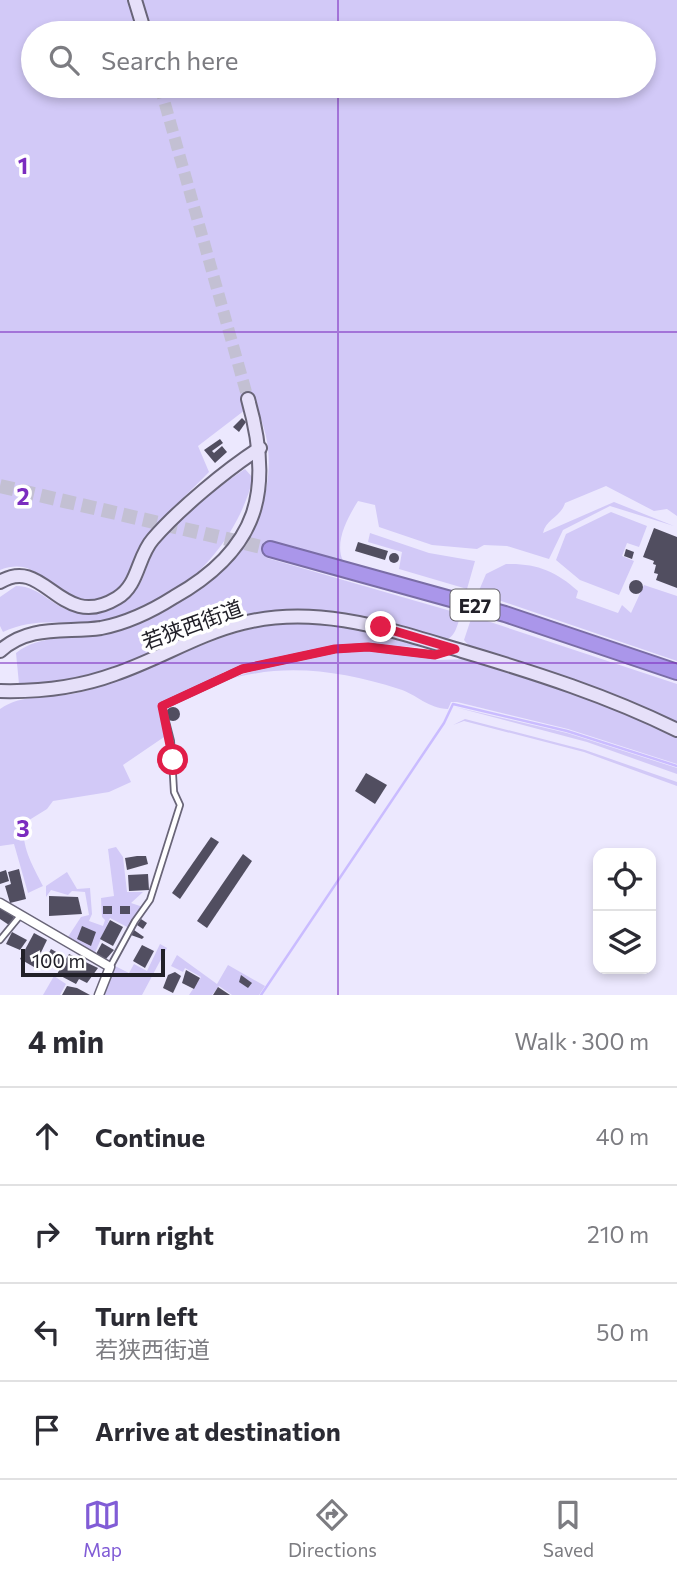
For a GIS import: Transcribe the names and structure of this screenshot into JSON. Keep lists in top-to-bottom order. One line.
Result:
{"streets":{"highway":["E27"],"street":["若狭西街道"]},"scale_bar":"100 m","page":{"search":"Search here","scale":"100 m","heading":["4 min","Walk · 300 m"],"list":[["Continue","40 m"],["Turn right","210 m"],["Turn left","若狭西街道","50 m"],"Arrive at destination"],"nav":["Map","Directions","Saved"]},"grid":{"rows":["1","2","3"]}}
